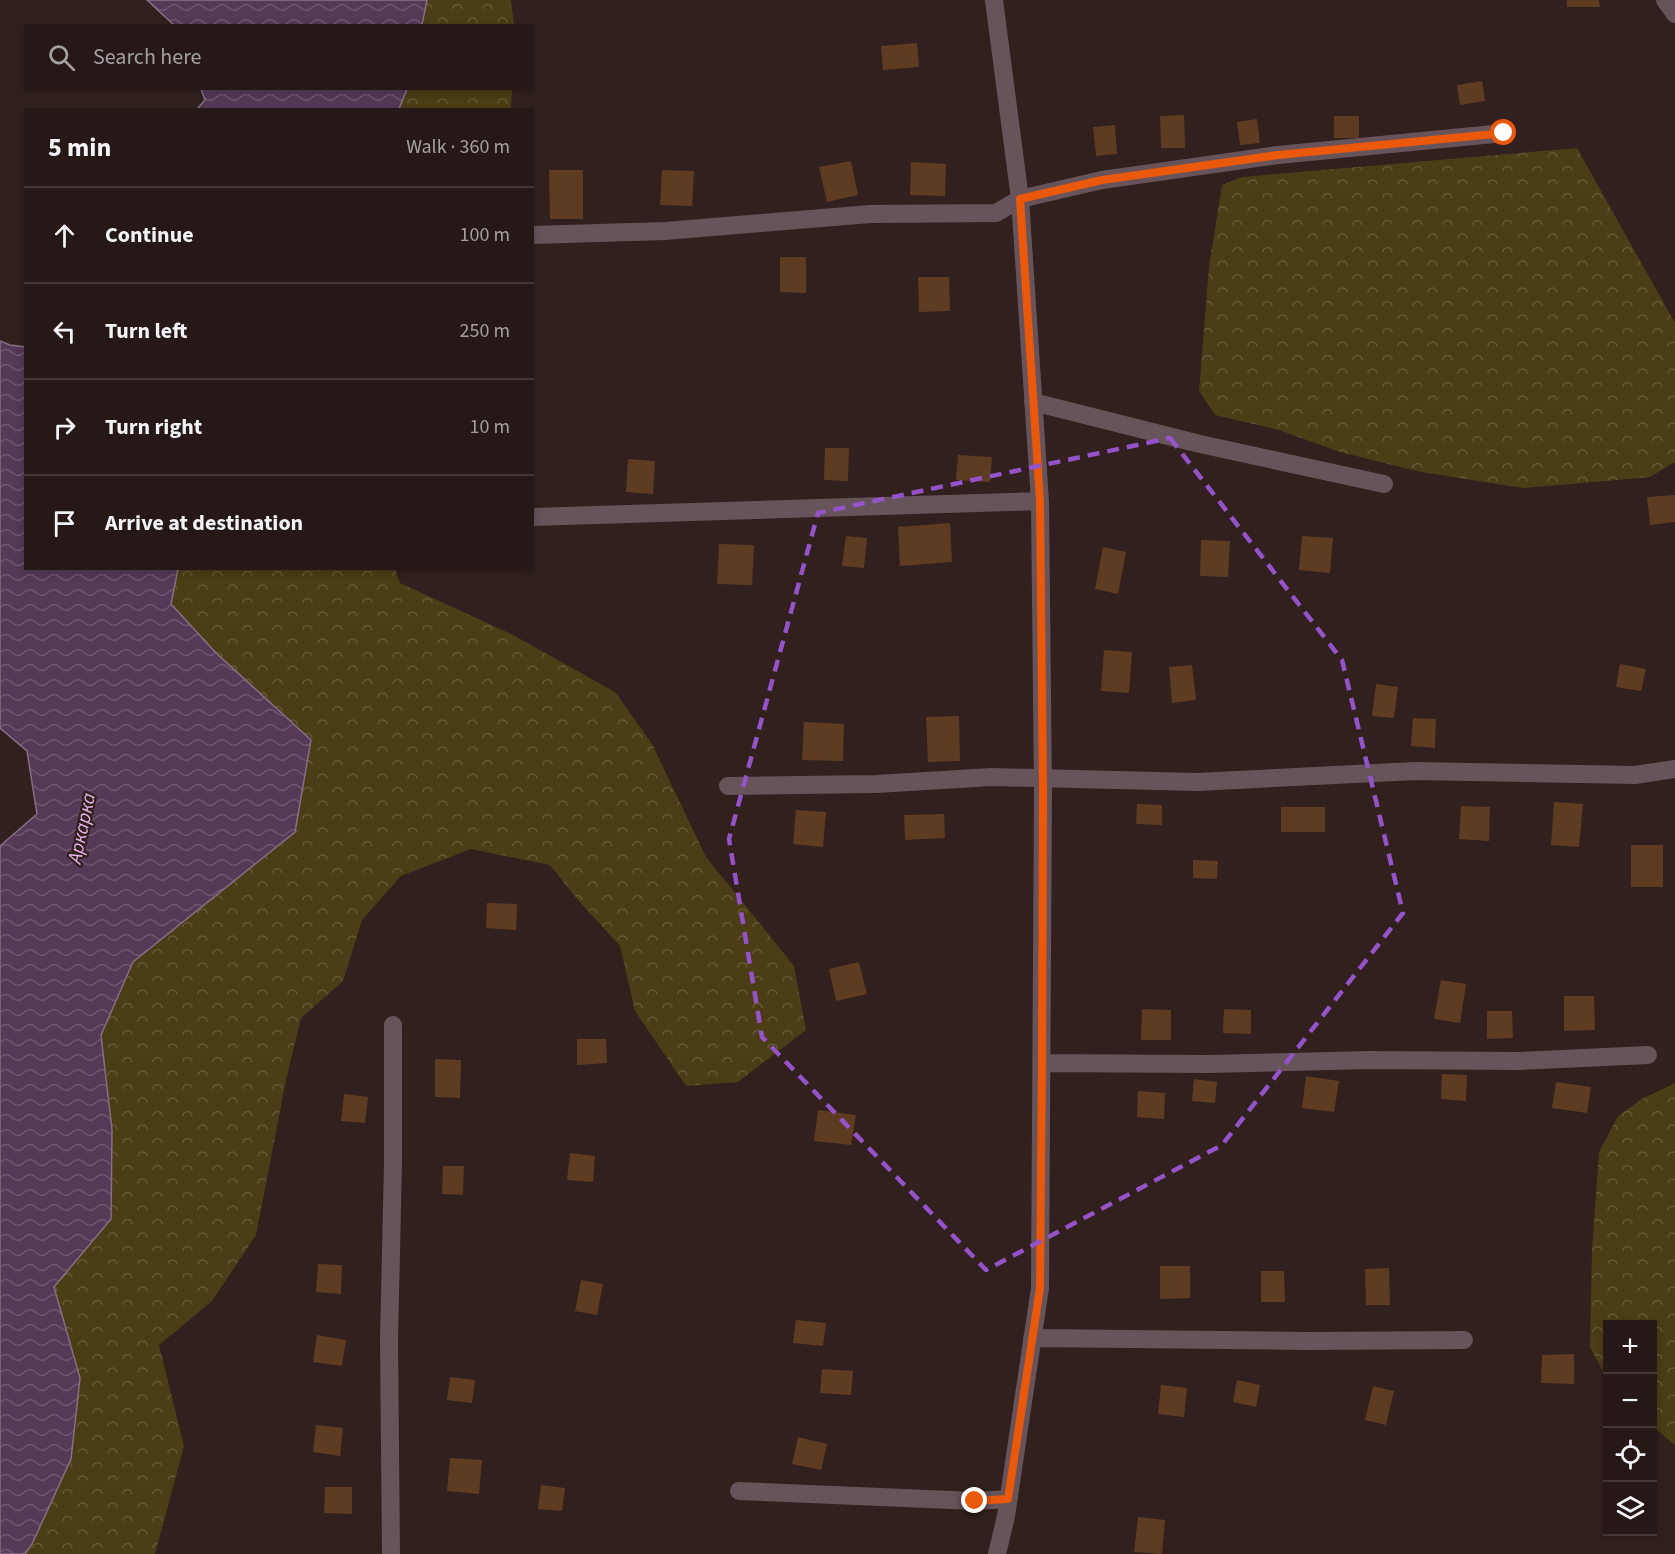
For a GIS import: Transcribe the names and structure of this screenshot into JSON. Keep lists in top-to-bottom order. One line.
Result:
{"water":["Аркарка"],"page":{"search":"Search here","heading":["5 min","Walk · 360 m"],"list":[["Continue","100 m"],["Turn left","250 m"],["Turn right","10 m"],"Arrive at destination"],"map_buttons":["+","−"]}}
